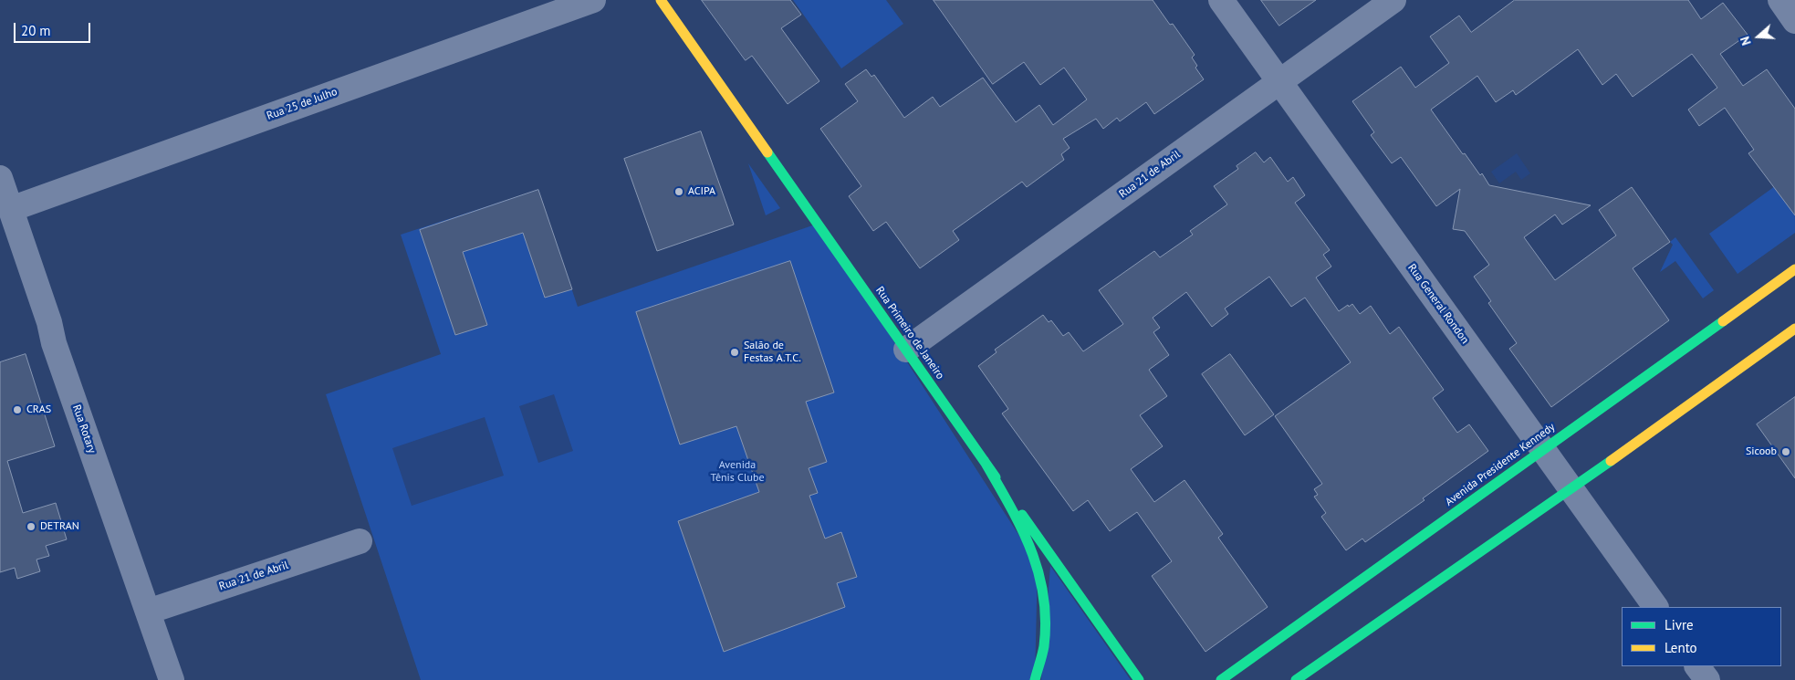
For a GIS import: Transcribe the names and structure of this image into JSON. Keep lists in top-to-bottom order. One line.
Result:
{"streets":{"main road":["Rua Primeiro de Janeiro","Avenida Presidente Kennedy"],"street":["Rua 25 de Julho","Rua 21 de Abril","Rua General Rondon","Rua Rotary"]},"crossings":[["Rua 25 de Julho","Rua Rotary"],["Rua 21 de Abril","Rua General Rondon"],["Rua 21 de Abril","Rua Primeiro de Janeiro"],["Rua 21 de Abril","Rua Rotary"],["Rua General Rondon","Avenida Presidente Kennedy"]],"parks":["Avenida Tênis Clube"],"places":["ACIPA","Salão de Festas A.T.C.","CRAS","Sicoob","DETRAN"],"legend":["Livre","Lento"],"scale_bar":"20 m","north":"left"}
